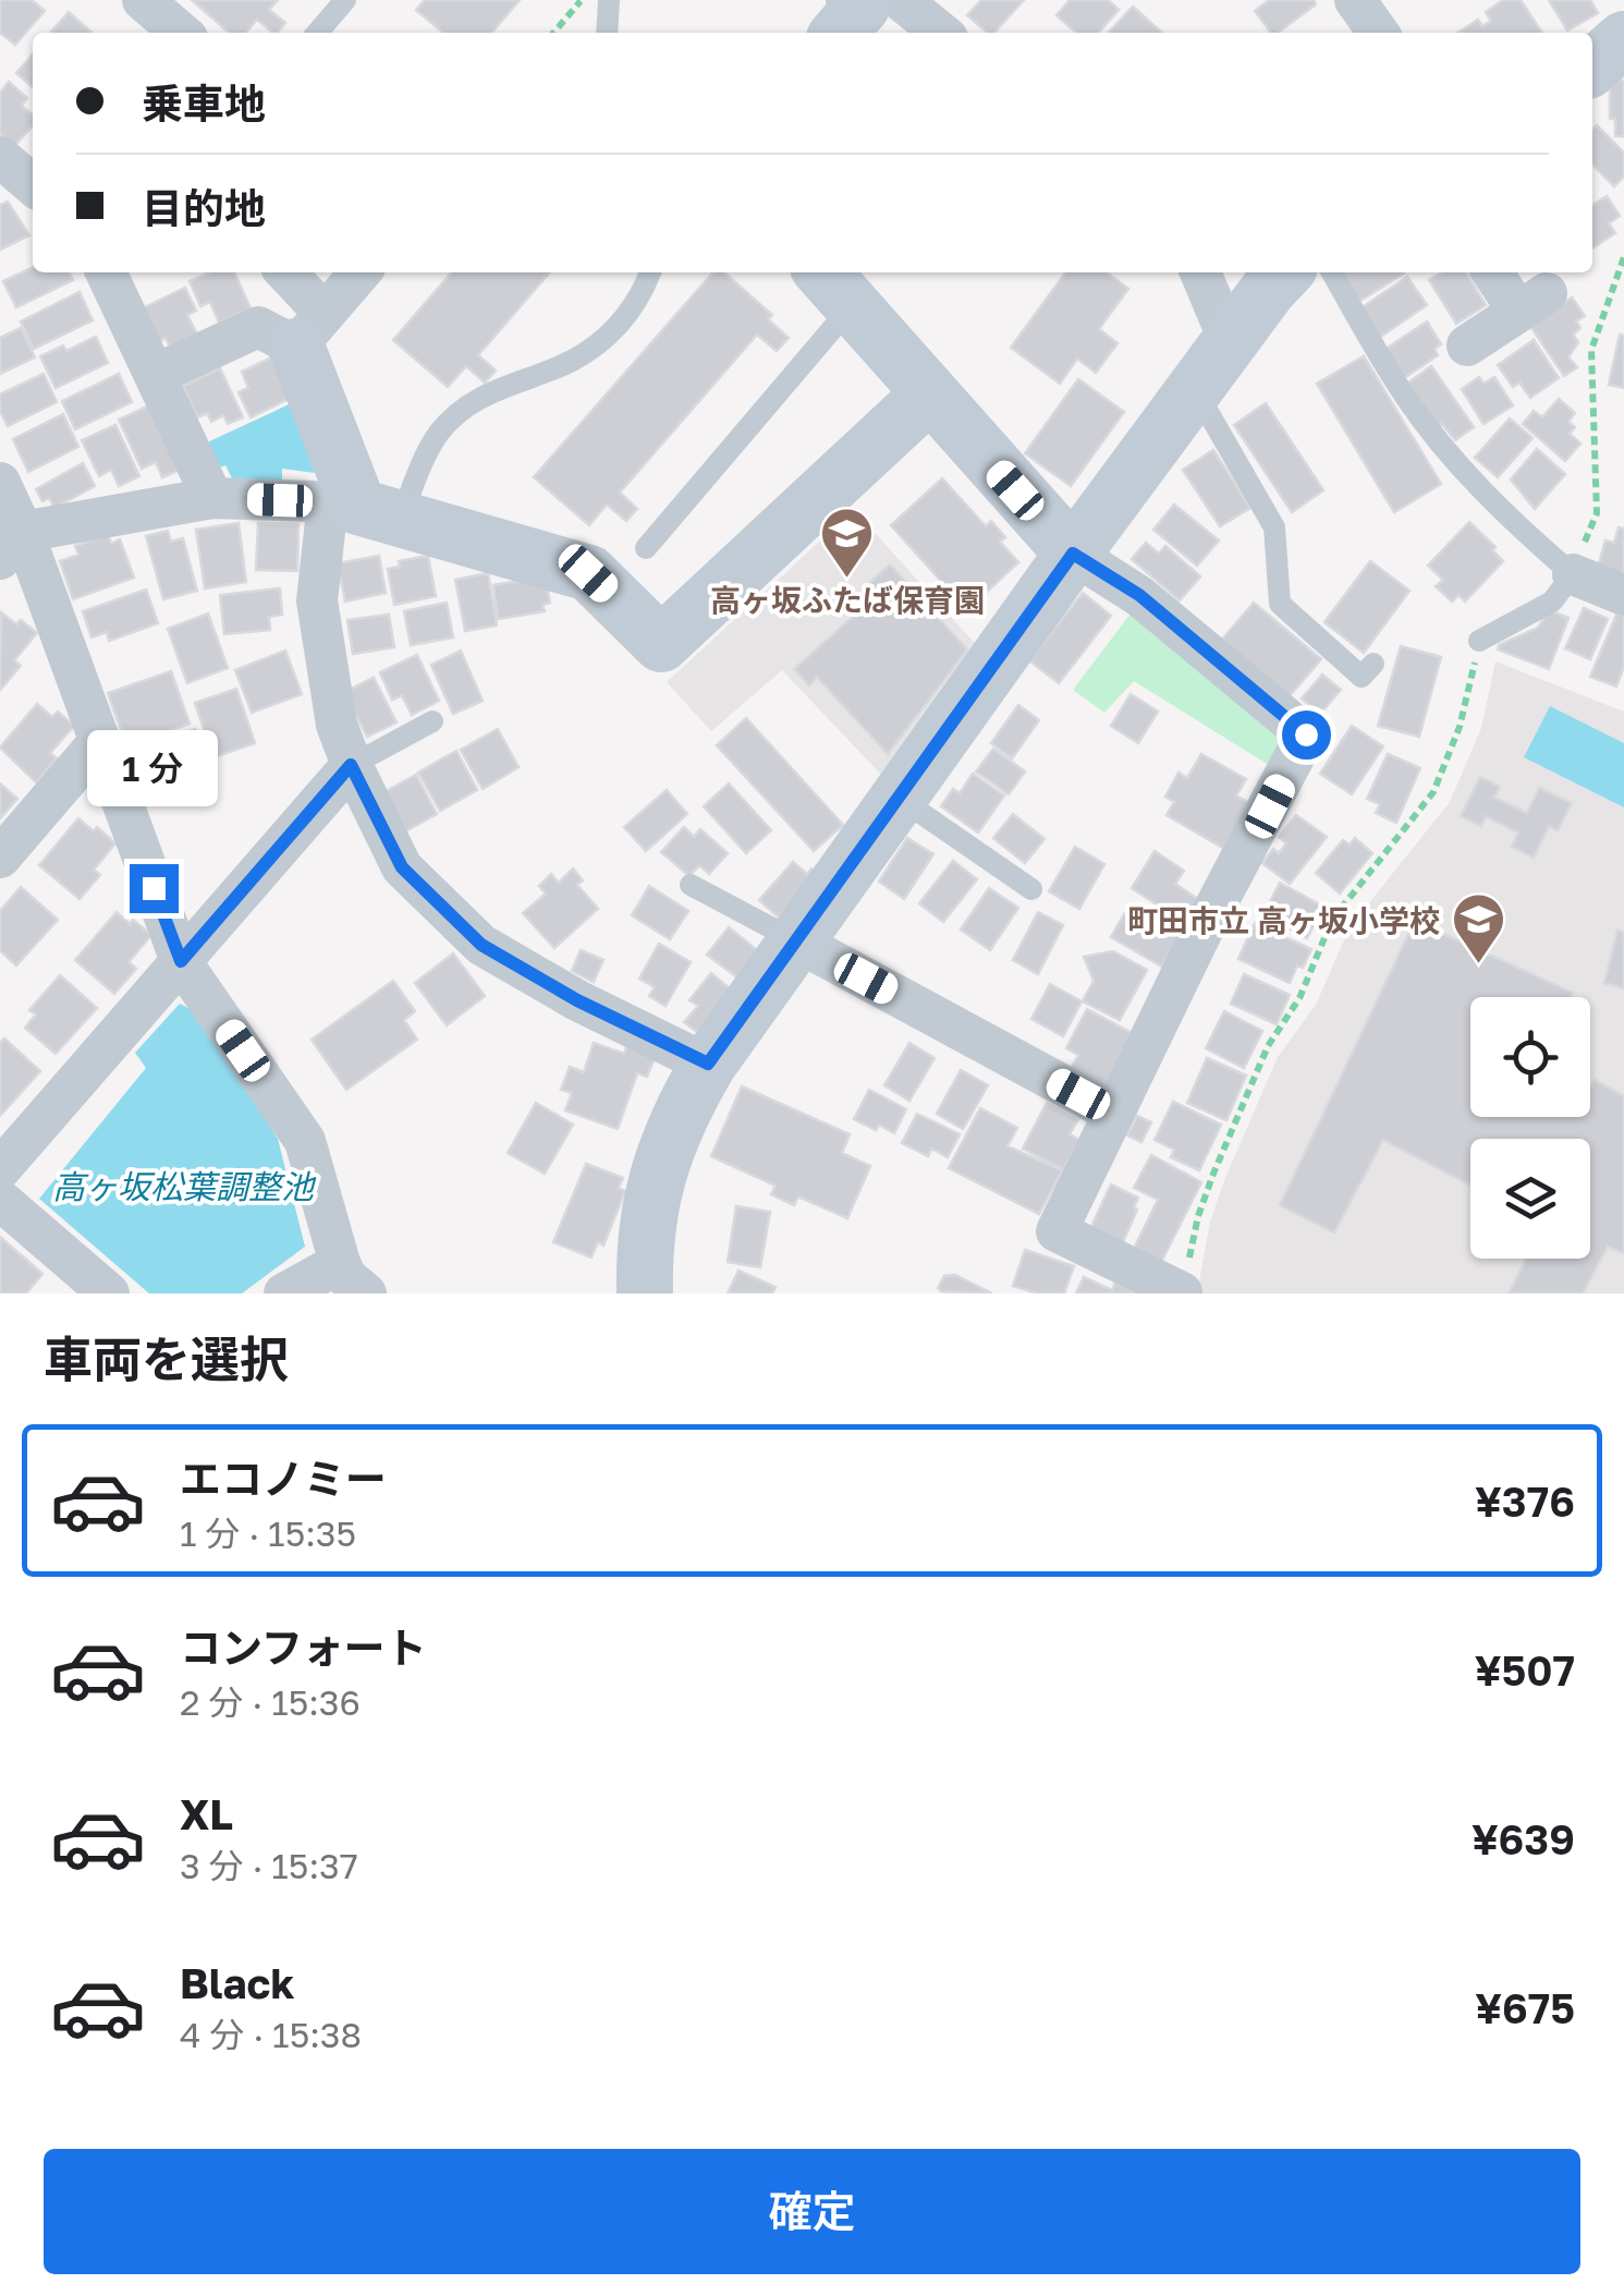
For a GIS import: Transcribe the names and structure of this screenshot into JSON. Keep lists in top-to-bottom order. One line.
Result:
{"water":["高ヶ坂松葉調整池"],"places":{"school or university":["高ヶ坂ふたば保育園","町田市立 高ヶ坂小学校"]},"page":{"banner":["乗車地","目的地"],"bubble":"1 分","heading":"車両を選択","list":[{"name":"エコノミー","note":"1 分 · 15:35","value":"¥376"},{"name":"コンフォート","note":"2 分 · 15:36","value":"¥507"},{"name":"XL","note":"3 分 · 15:37","value":"¥639"},{"name":"Black","note":"4 分 · 15:38","value":"¥675"}],"buttons":"確定"}}
